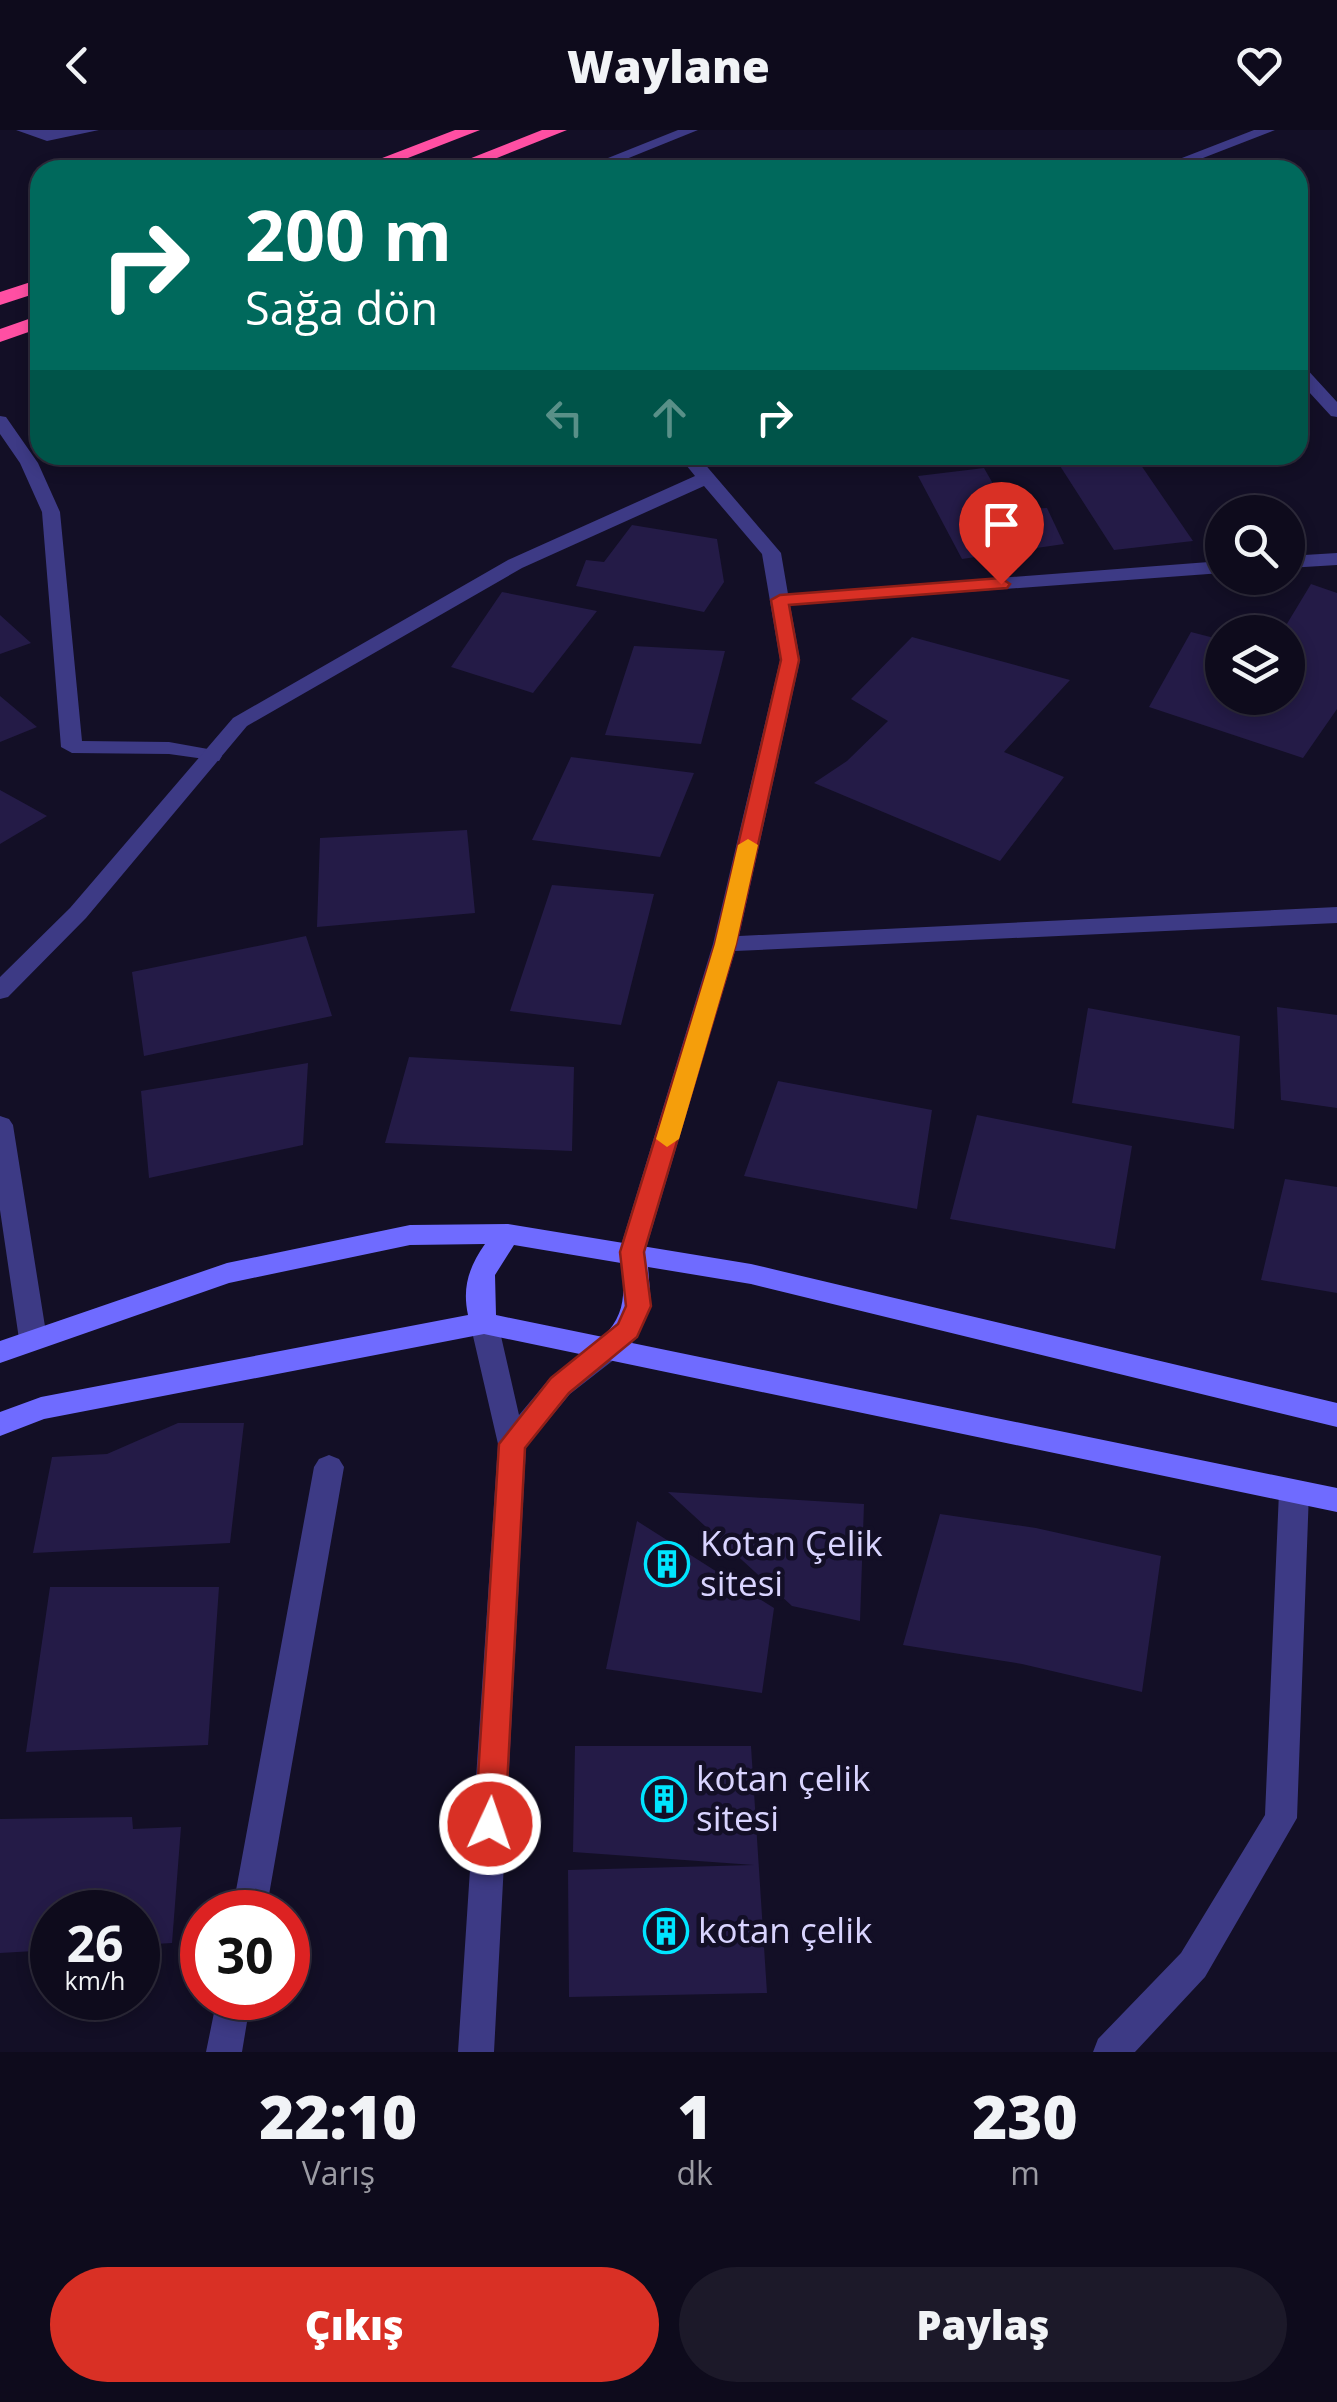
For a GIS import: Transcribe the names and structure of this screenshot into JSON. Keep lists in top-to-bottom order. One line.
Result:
{"places":{"building":["Kotan Çelik sitesi","kotan çelik sitesi","kotan çelik"]},"page":{"header":"Waylane","turn":["200 m","Sağa dön"],"speed":"26 km/h","limit":"30","eta":["22:10","Varış","1","dk","230","m"],"buttons":["Çıkış","Paylaş"]}}
